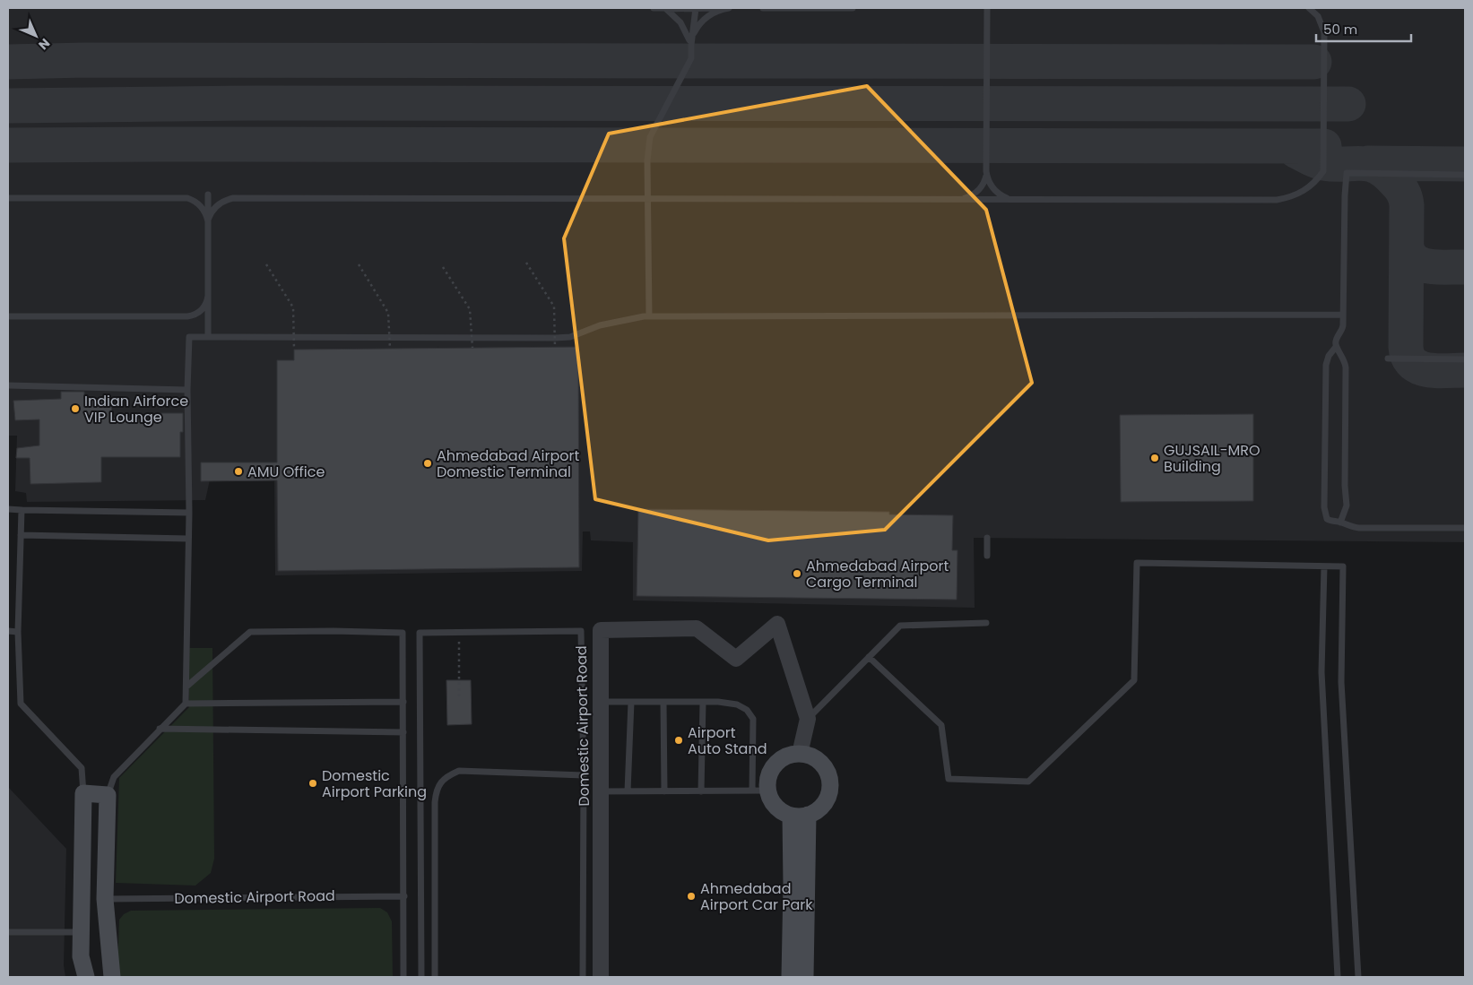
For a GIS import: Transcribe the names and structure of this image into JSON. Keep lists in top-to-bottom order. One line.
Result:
{"streets":{"lane":["Domestic Airport Road"]},"places":["Indian Airforce VIP Lounge","GUJSAIL-MRO Building","Ahmedabad Airport Domestic Terminal","AMU Office","Ahmedabad Airport Cargo Terminal","Airport Auto Stand","Domestic Airport Parking","Ahmedabad Airport Car Park"],"scale_bar":"50 m","north":"bottom right"}
